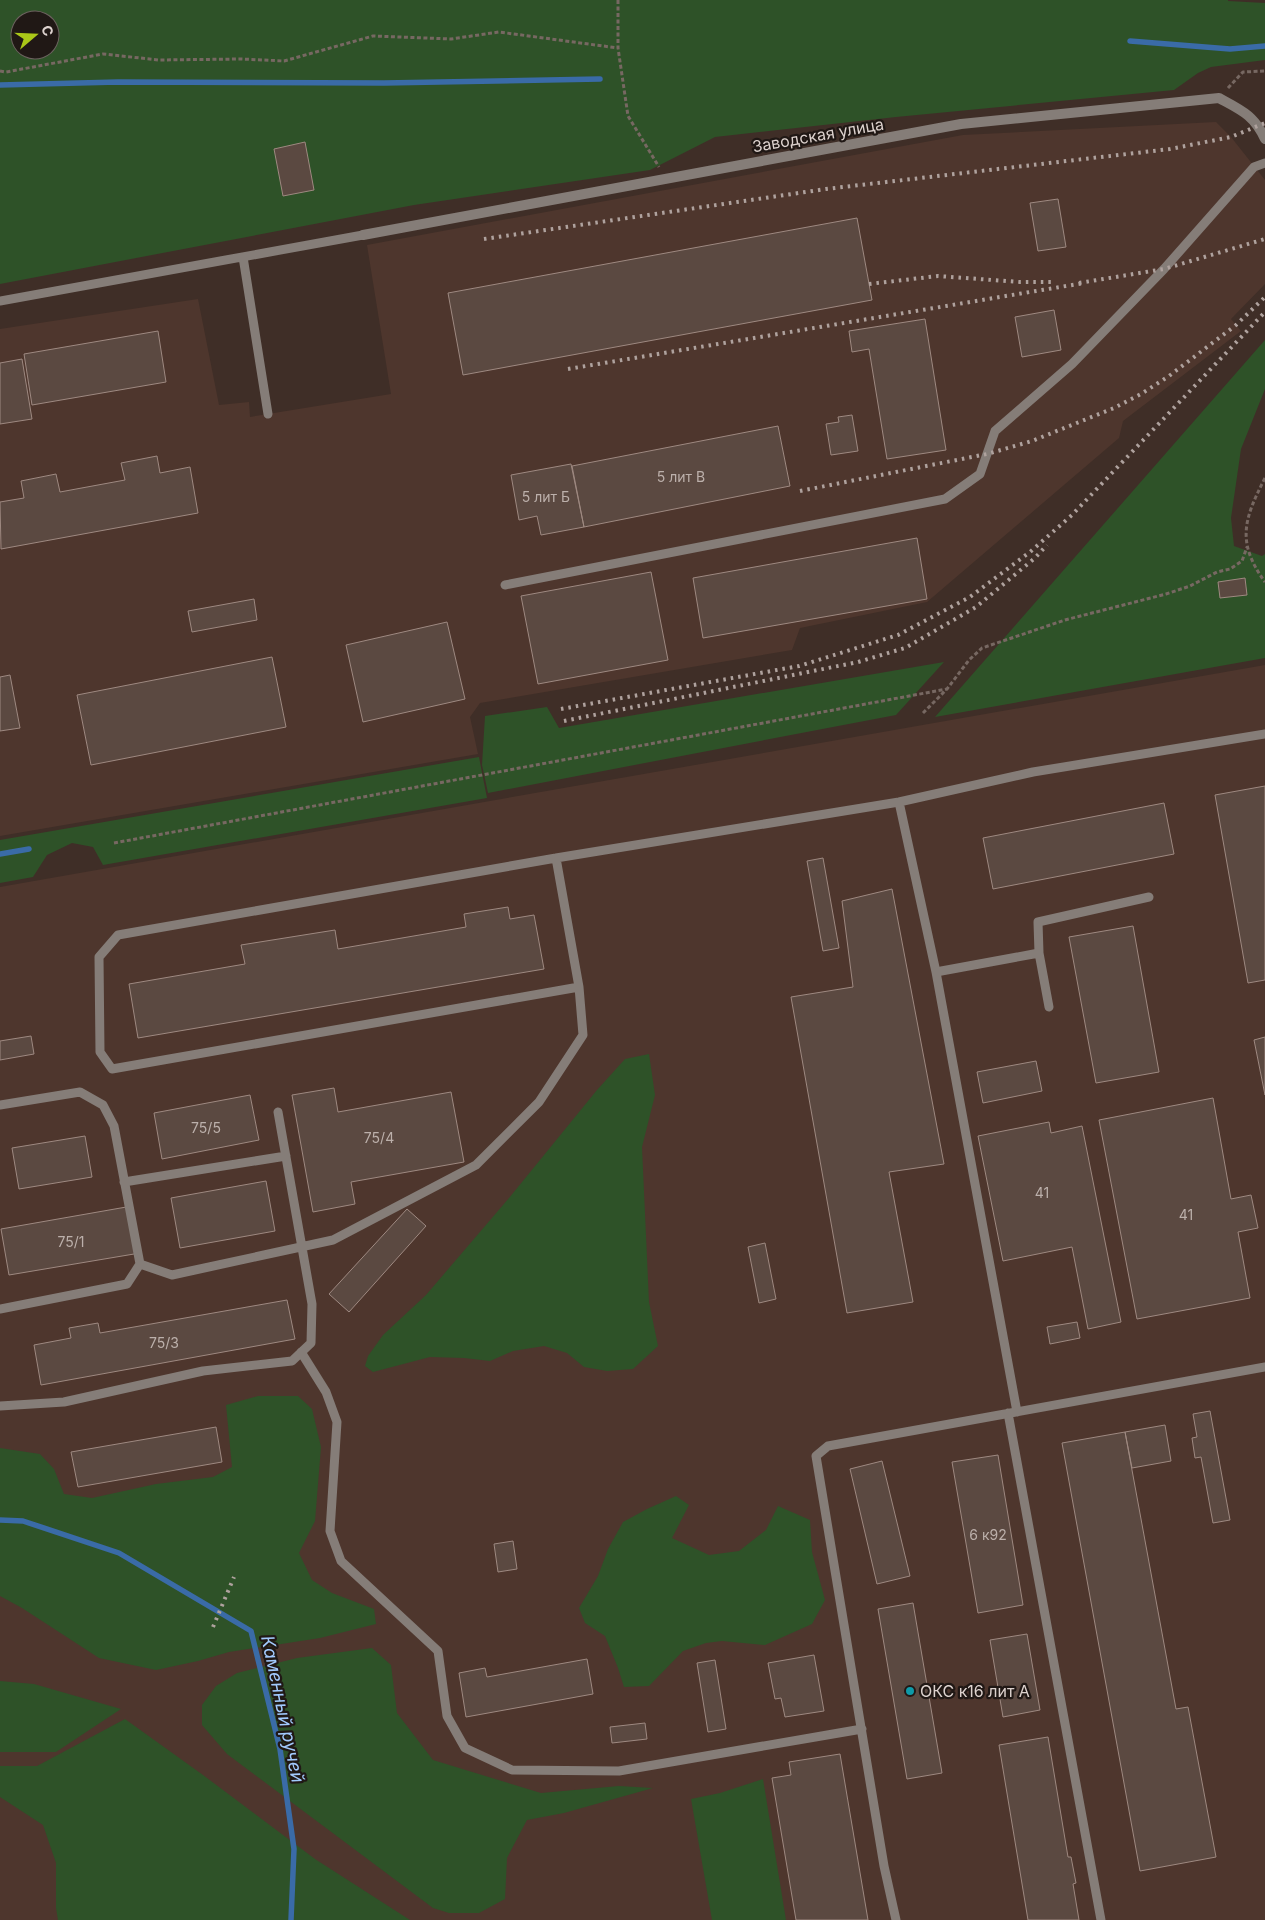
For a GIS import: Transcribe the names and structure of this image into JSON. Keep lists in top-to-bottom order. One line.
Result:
{"streets":{"street":["Заводская улица"]},"water":["Каменный ручей"],"places":["ОКС к16 лит А"],"house_numbers":["5 лит В","5 лит Б","75/5","75/4","41","41","75/1","75/3","6 к92"],"north":"right"}
